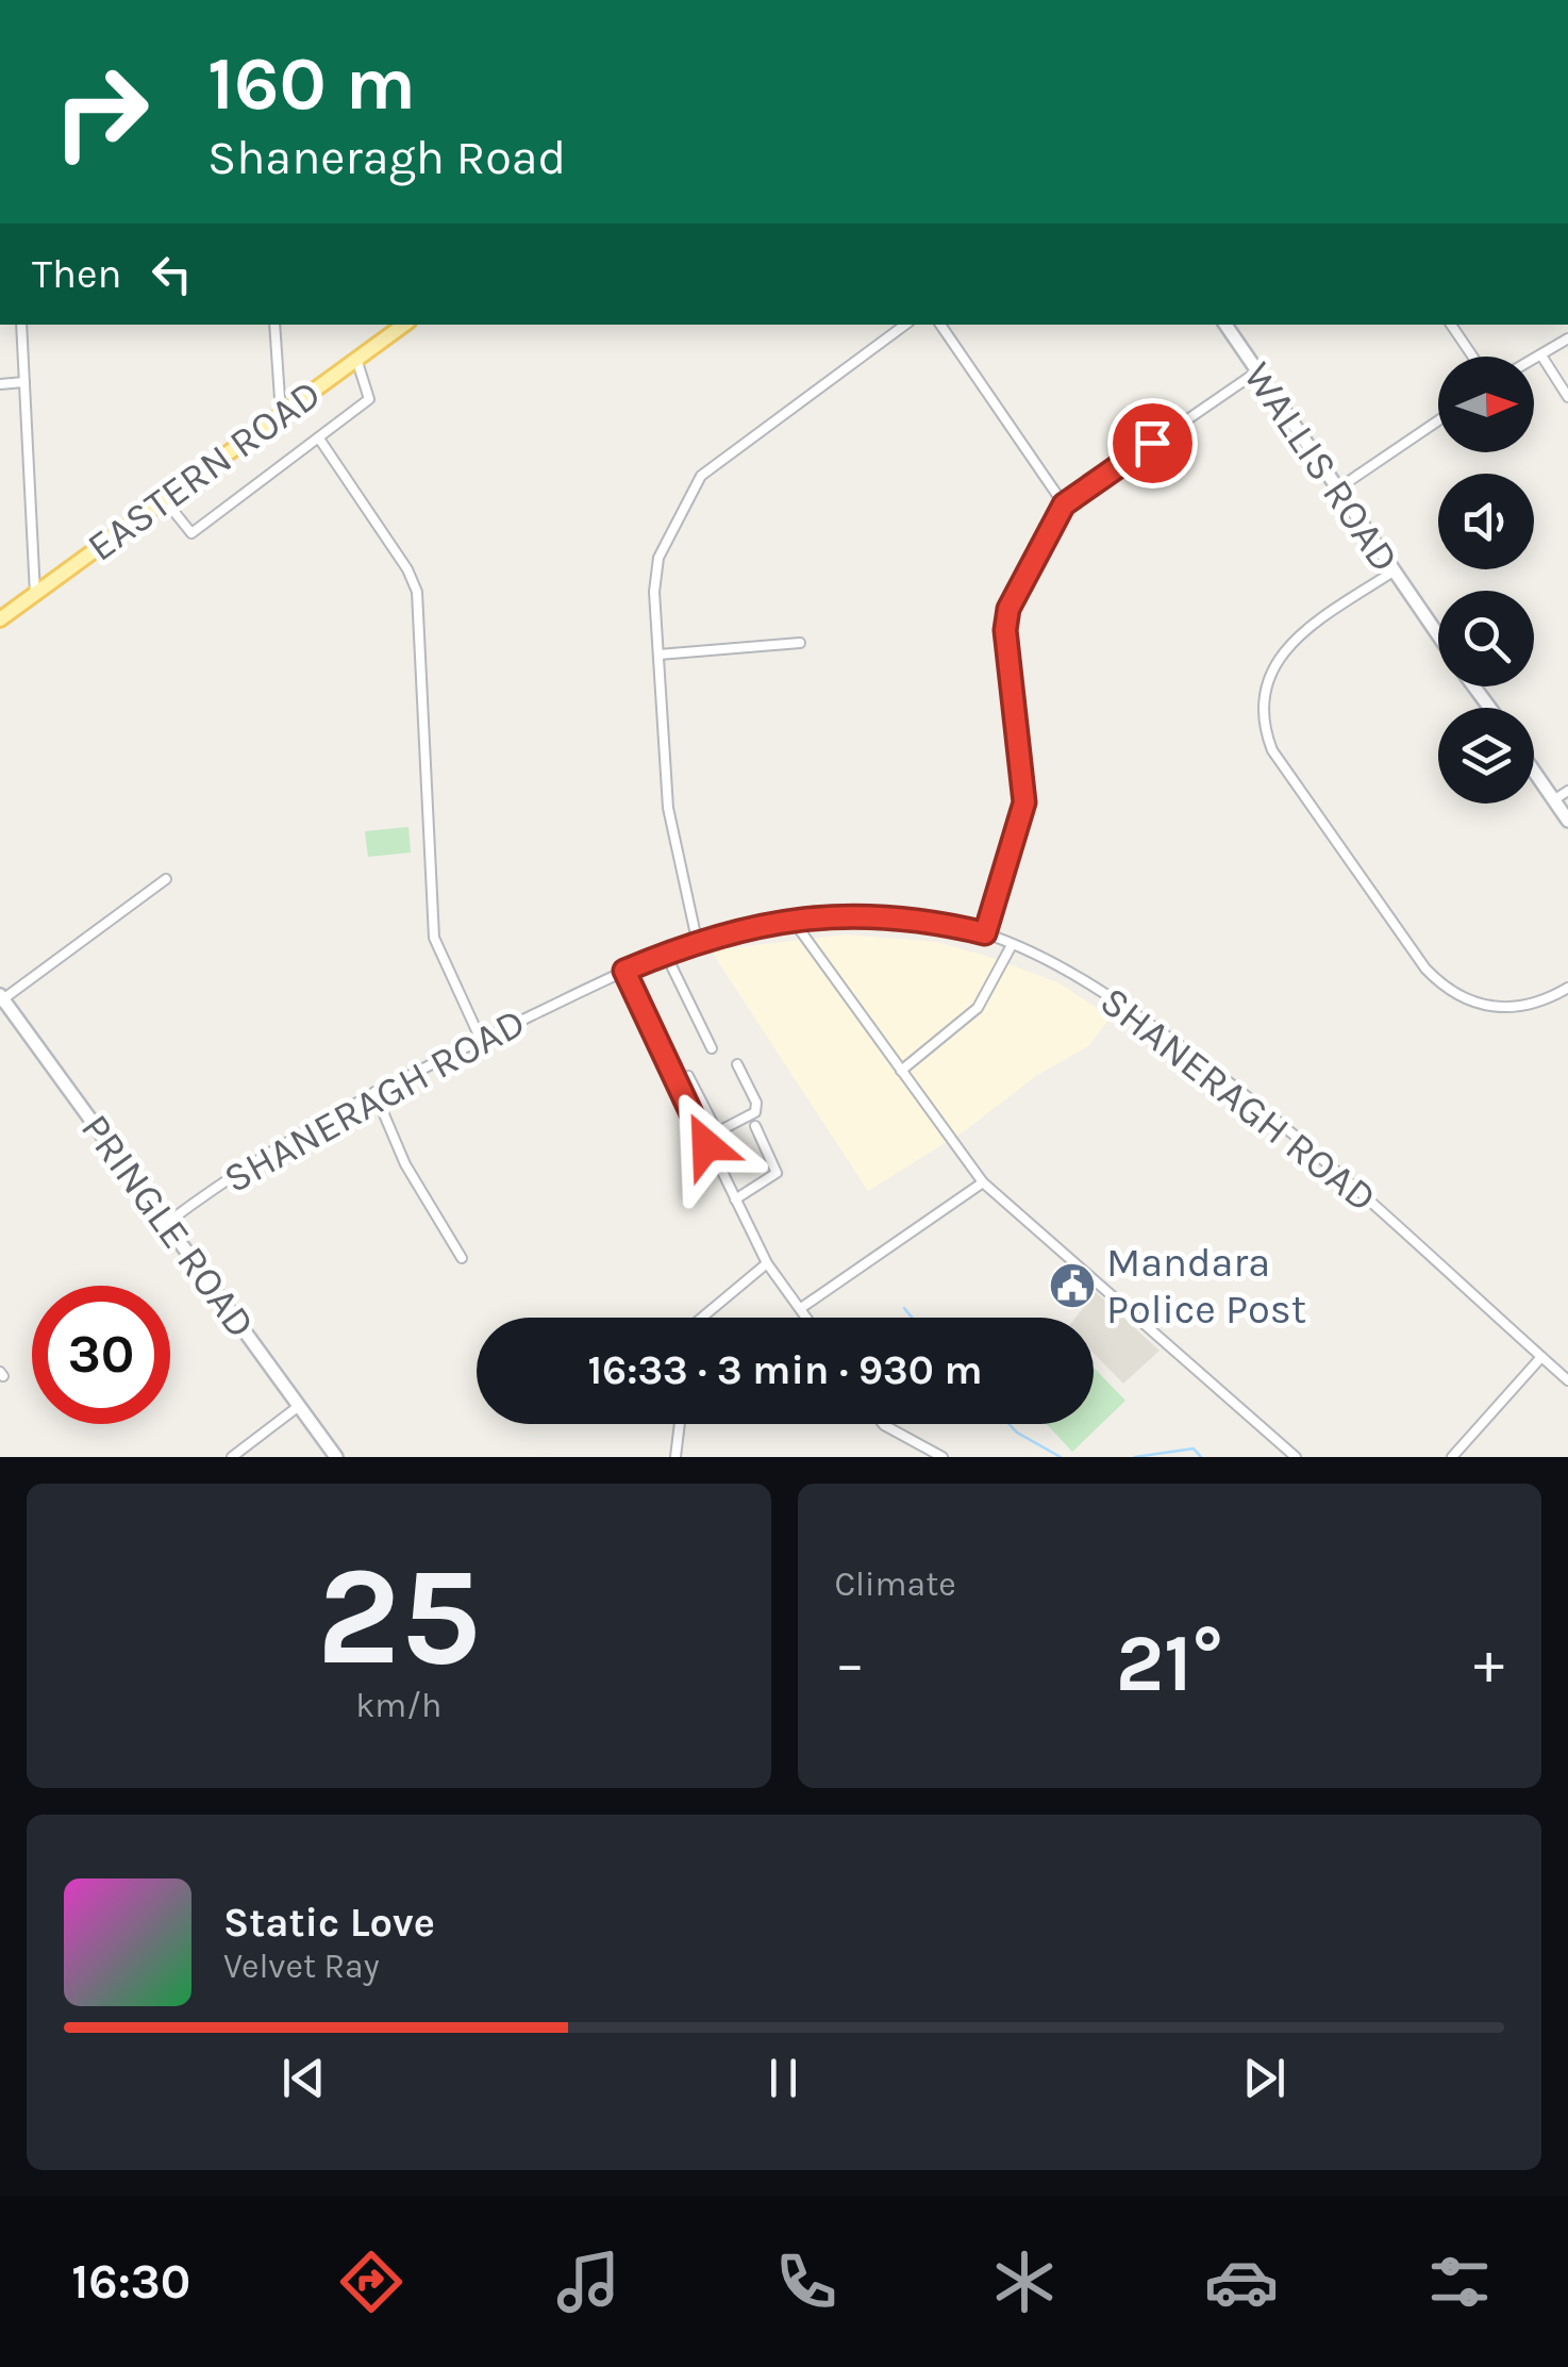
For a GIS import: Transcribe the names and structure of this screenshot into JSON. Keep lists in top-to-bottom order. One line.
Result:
{"streets":{"main road":["EASTERN ROAD"],"street":["WALLIS ROAD","SHANERAGH ROAD","PRINGLE ROAD"]},"crossings":[["SHANERAGH ROAD","PRINGLE ROAD"]],"places":{"public building":["Mandara Police Post"]},"north":"right","page":{"turn":["160 m","Shaneragh Road"],"then":"Then","limit":"30","trip":"16:33 · 3 min · 930 m","tile":[["25","km/h"],"Climate"],"heat":["−","21°","+"],"song":["Static Love","Velvet Ray"],"tabs":"16:30"}}
